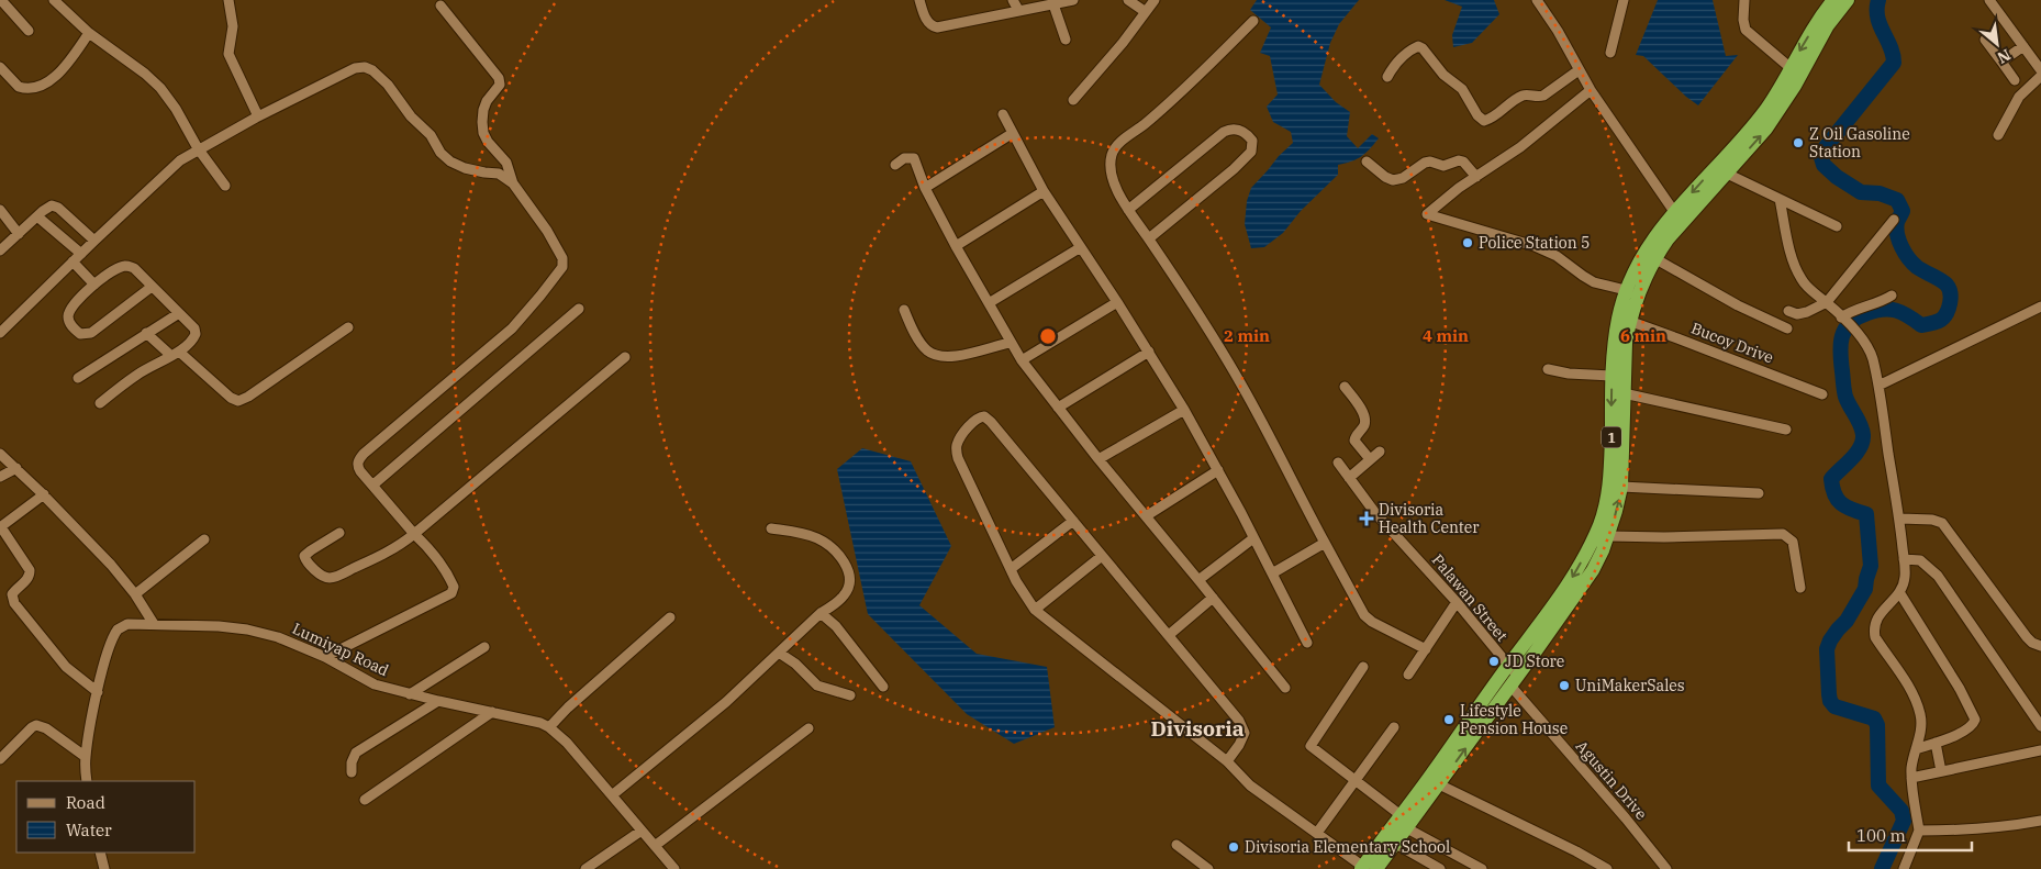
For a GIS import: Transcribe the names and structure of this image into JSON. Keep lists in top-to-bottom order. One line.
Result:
{"streets":{"highway":["1"],"street":["Bucoy Drive","Palawan Street","Lumiyap Road","Agustin Drive"]},"crossings":[["Bucoy Drive","1"],["1","Palawan Street"],["1","Agustin Drive"],["Palawan Street","Agustin Drive"]],"districts":["Divisoria"],"places":{"other":["Z Oil Gasoline Station","Police Station 5","JD Store","UniMakerSales","Lifestyle Pension House","Divisoria Elementary School"],"health":["Divisoria Health Center"]},"legend":["Road","Water"],"scale_bar":"100 m","north":"bottom right","rings":["2 min","4 min","6 min"]}
